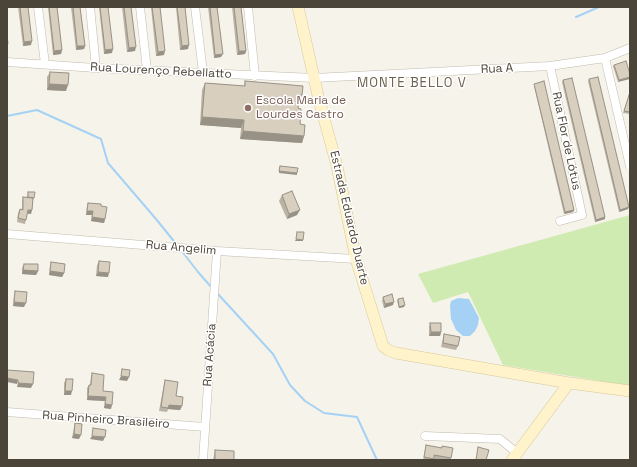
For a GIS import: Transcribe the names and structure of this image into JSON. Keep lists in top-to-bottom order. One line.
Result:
{"streets":{"street":["Rua A","Rua Lourenço Rebellatto","Rua Flor de Lótus","Estrada Eduardo Duarte","Rua Angelim","Rua Acácia","Rua Pinheiro Brasileiro"]},"crossings":[["Rua A","Rua Lourenço Rebellatto"],["Rua A","Rua Flor de Lótus"],["Rua A","Estrada Eduardo Duarte"],["Rua Lourenço Rebellatto","Estrada Eduardo Duarte"],["Estrada Eduardo Duarte","Rua Angelim"],["Rua Angelim","Rua Acácia"],["Rua Acácia","Rua Pinheiro Brasileiro"]],"districts":["MONTE BELLO V"],"places":["Escola Maria de Lourdes Castro"]}
